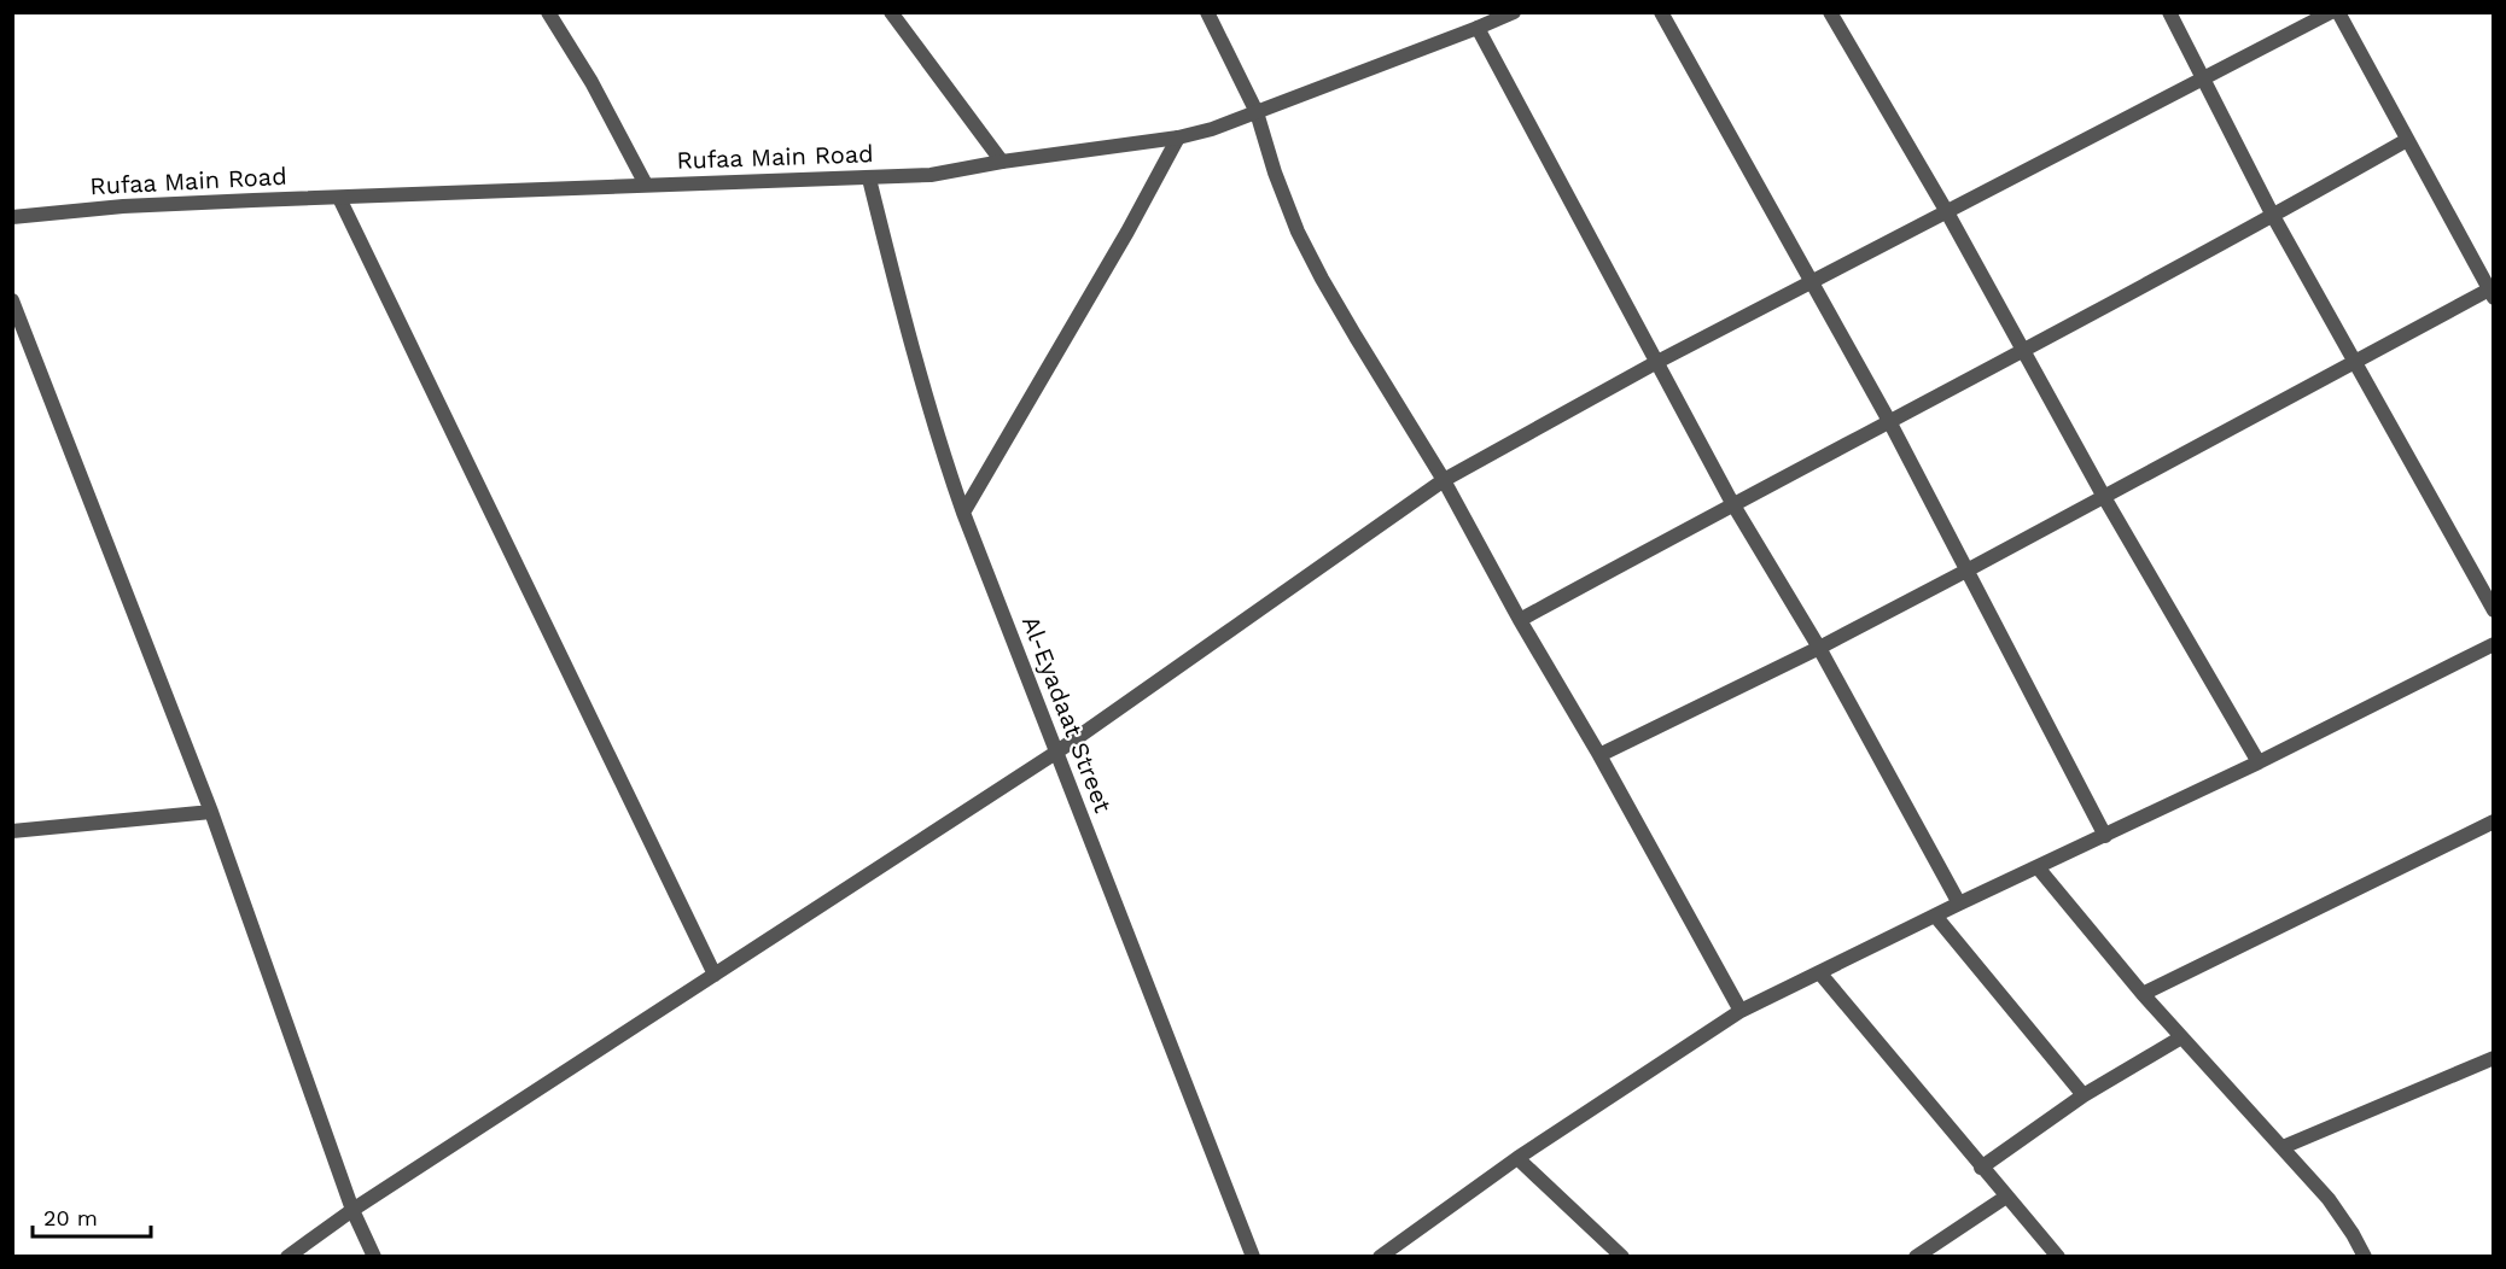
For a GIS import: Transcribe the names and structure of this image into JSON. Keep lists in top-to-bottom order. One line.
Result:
{"streets":{"street":["Rufaa Main Road","Al-Eyadaat Street"]},"crossings":[["Rufaa Main Road","Al-Eyadaat Street"]],"scale_bar":"20 m"}
